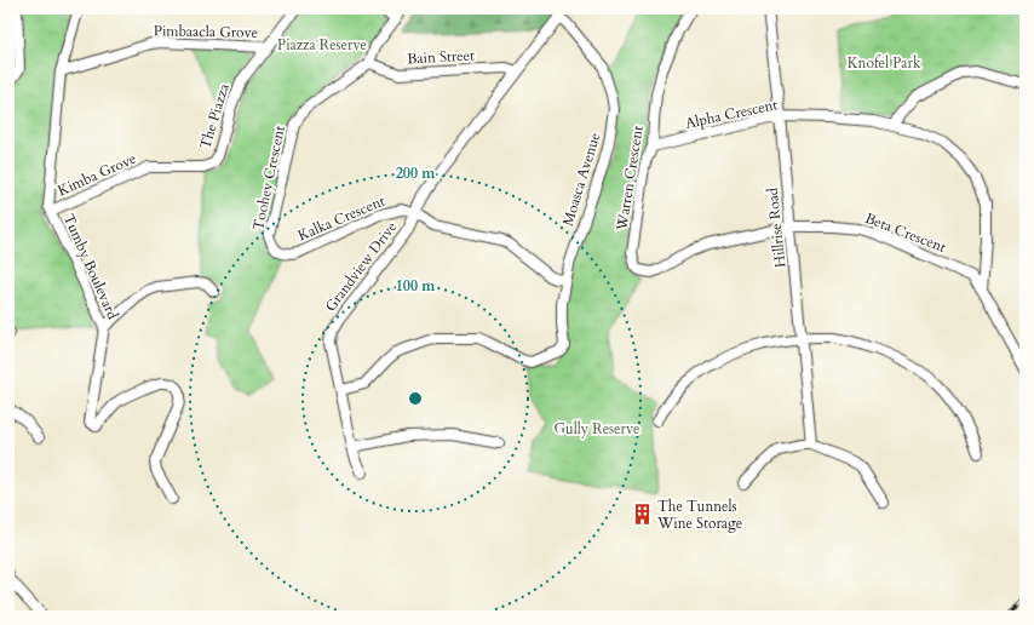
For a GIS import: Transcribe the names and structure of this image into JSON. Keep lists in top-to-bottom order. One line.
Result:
{"streets":{"street":["Pimbaacla Grove","Bain Street","Alpha Crescent","The Piazza","Kimba Grove","Toohey Crescent","Warren Crescent","Moasca Avenue","Kalka Crescent","Hillrise Road","Beta Crescent","Tumby Boulevard","Grandview Drive"]},"crossings":[["Pimbaacla Grove","The Piazza"],["Pimbaacla Grove","Tumby Boulevard"],["Bain Street","Toohey Crescent"],["Bain Street","Grandview Drive"],["Alpha Crescent","Warren Crescent"],["Alpha Crescent","Hillrise Road"],["Alpha Crescent","Beta Crescent"],["The Piazza","Kimba Grove"],["Kimba Grove","Tumby Boulevard"],["Toohey Crescent","Kalka Crescent"],["Warren Crescent","Beta Crescent"],["Moasca Avenue","Grandview Drive"],["Kalka Crescent","Grandview Drive"],["Hillrise Road","Beta Crescent"]],"parks":["Piazza Reserve","Knofel Park","Gully Reserve"],"places":{"building":["The Tunnels Wine Storage"]},"rings":["200 m","100 m"]}
